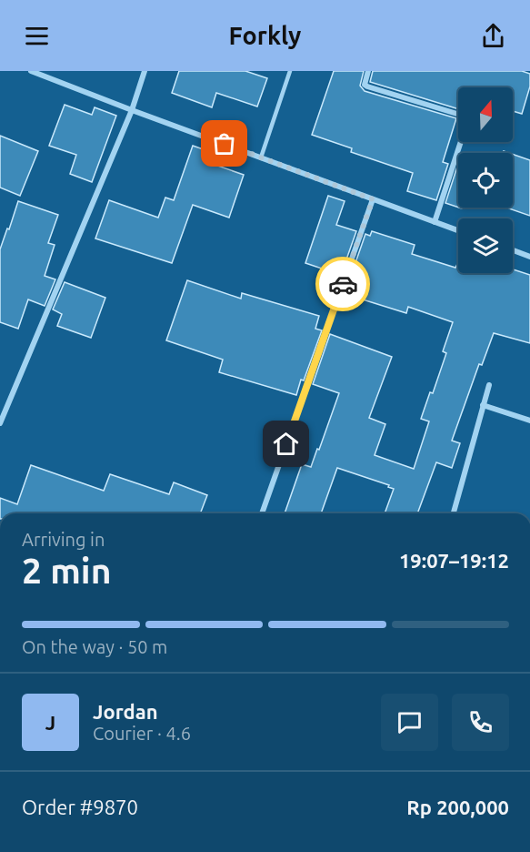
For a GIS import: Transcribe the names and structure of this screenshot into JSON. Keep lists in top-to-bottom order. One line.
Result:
{"north":"top","page":{"header":"Forkly","heading":["2 min","Arriving in","19:07–19:12"],"panel":["Jordan","Courier · 4.6","Order #9870","Rp 200,000"],"bar":"On the way · 50 m","round":"J"}}
